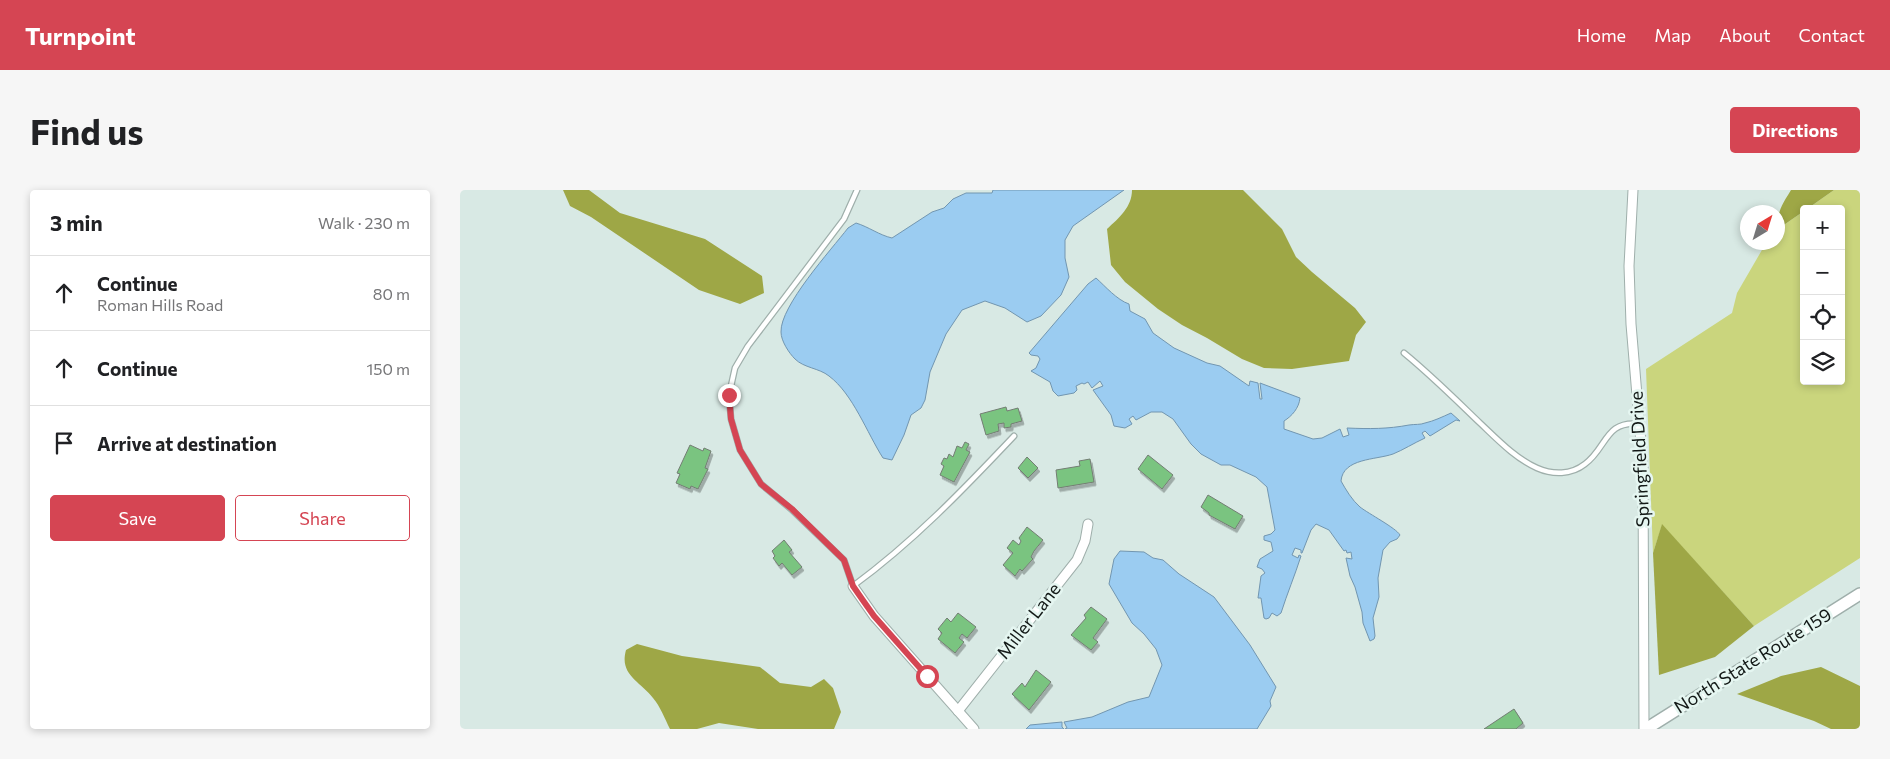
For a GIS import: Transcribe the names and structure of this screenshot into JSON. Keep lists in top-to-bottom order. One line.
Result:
{"streets":{"main road":["North State Route 159"],"street":["Springfield Drive","Miller Lane"]},"crossings":[["Springfield Drive","North State Route 159"]],"north":"top right","page":{"header":"Turnpoint","nav":["Home","Map","About","Contact"],"buttons":["Directions",["Save","Share"]],"title":"Find us","heading":["3 min","Walk · 230 m"],"map_buttons":["+","−"],"list":[["Continue","Roman Hills Road","80 m"],["Continue","150 m"],"Arrive at destination"]}}
